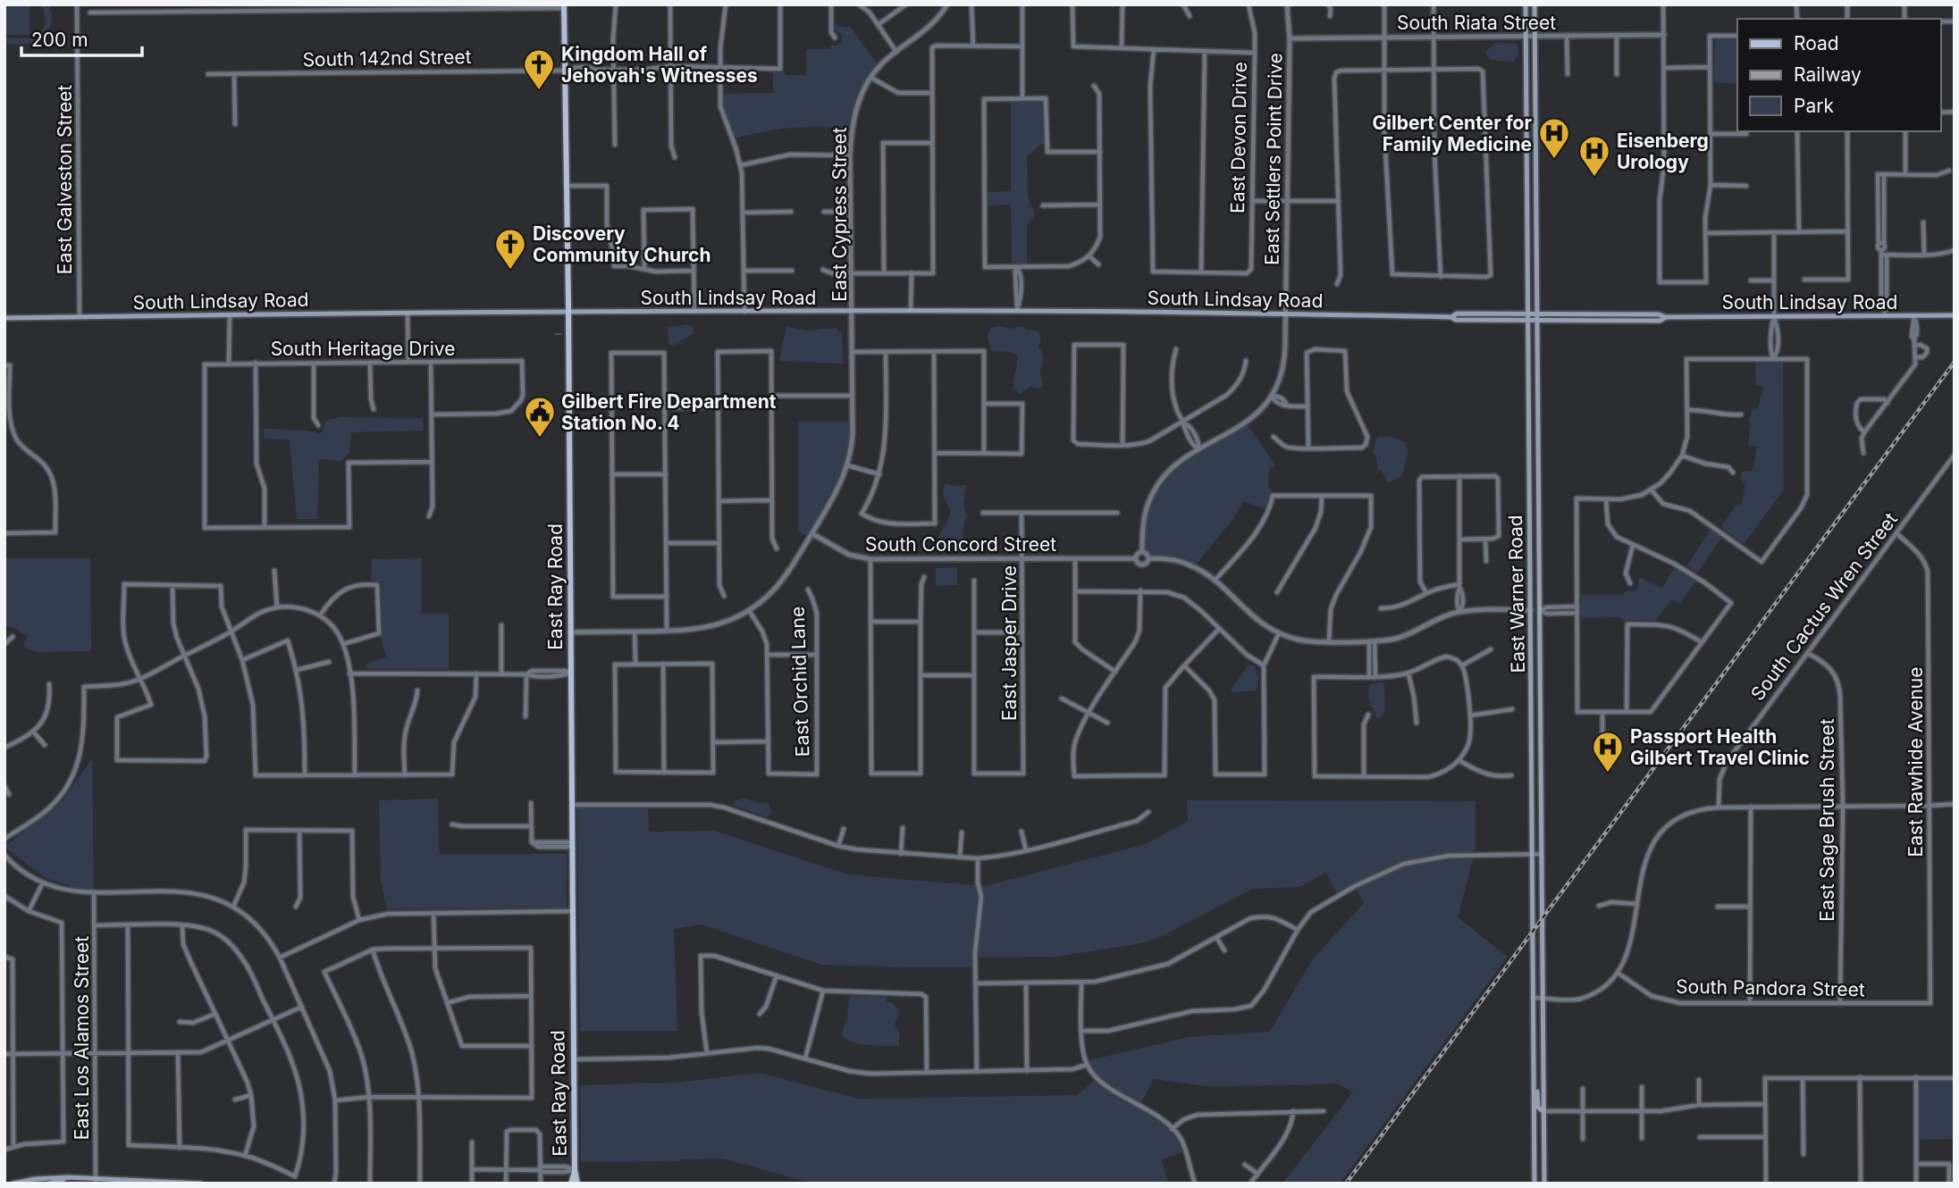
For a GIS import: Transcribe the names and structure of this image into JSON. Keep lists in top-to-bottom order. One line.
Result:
{"streets":{"main road":["South Lindsay Road","East Ray Road","East Warner Road"],"street":["South Riata Street","South 142nd Street","East Devon Drive","East Settlers Point Drive","East Galveston Street","East Cypress Street","South Heritage Drive","South Concord Street","South Cactus Wren Street","East Jasper Drive","East Orchid Lane","East Rawhide Avenue","East Sage Brush Street","South Pandora Street","East Los Alamos Street"]},"crossings":[["South Riata Street","East Settlers Point Drive"],["South Riata Street","East Warner Road"],["South 142nd Street","East Ray Road"],["East Settlers Point Drive","South Lindsay Road"],["East Settlers Point Drive","South Concord Street"],["East Galveston Street","South Lindsay Road"],["East Cypress Street","South Lindsay Road"],["South Lindsay Road","East Ray Road"],["South Lindsay Road","East Warner Road"],["South Concord Street","East Jasper Drive"],["South Cactus Wren Street","East Rawhide Avenue"],["South Cactus Wren Street","East Sage Brush Street"],["East Rawhide Avenue","South Pandora Street"],["East Sage Brush Street","South Pandora Street"]],"places":{"church":["Kingdom Hall of Jehovah's Witnesses","Discovery Community Church"],"hospital":["Gilbert Center for Family Medicine","Eisenberg Urology","Passport Health Gilbert Travel Clinic"],"public building":["Gilbert Fire Department Station No. 4"]},"legend":["Road","Railway","Park"],"scale_bar":"200 m"}
